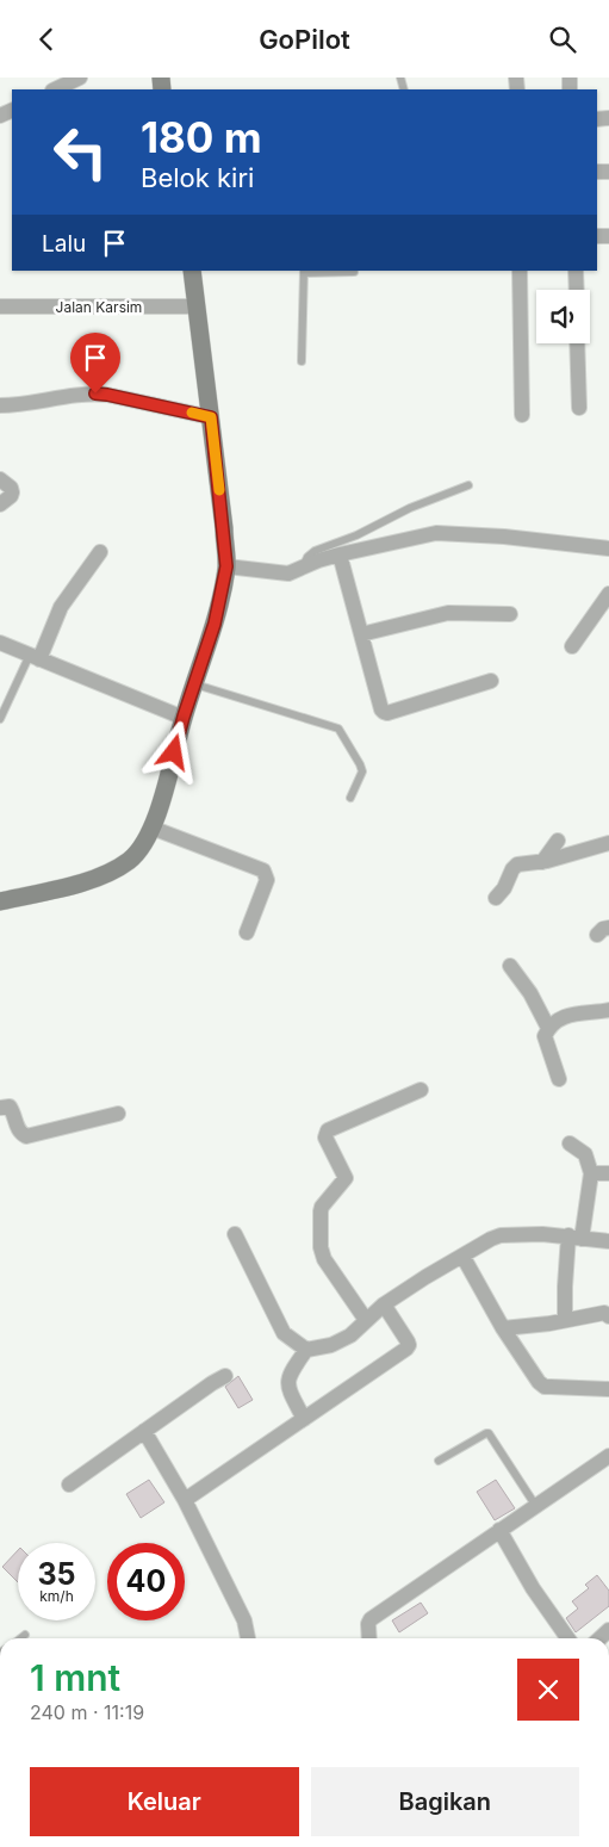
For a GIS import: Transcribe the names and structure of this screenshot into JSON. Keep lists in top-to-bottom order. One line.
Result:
{"streets":{"street":["Jalan Karsim"]},"page":{"header":"GoPilot","turn":["180 m","Belok kiri"],"then":"Lalu","speed":"35 km/h","limit":"40","heading":["1 mnt","240 m · 11:19"],"buttons":["Keluar","Bagikan"]}}
